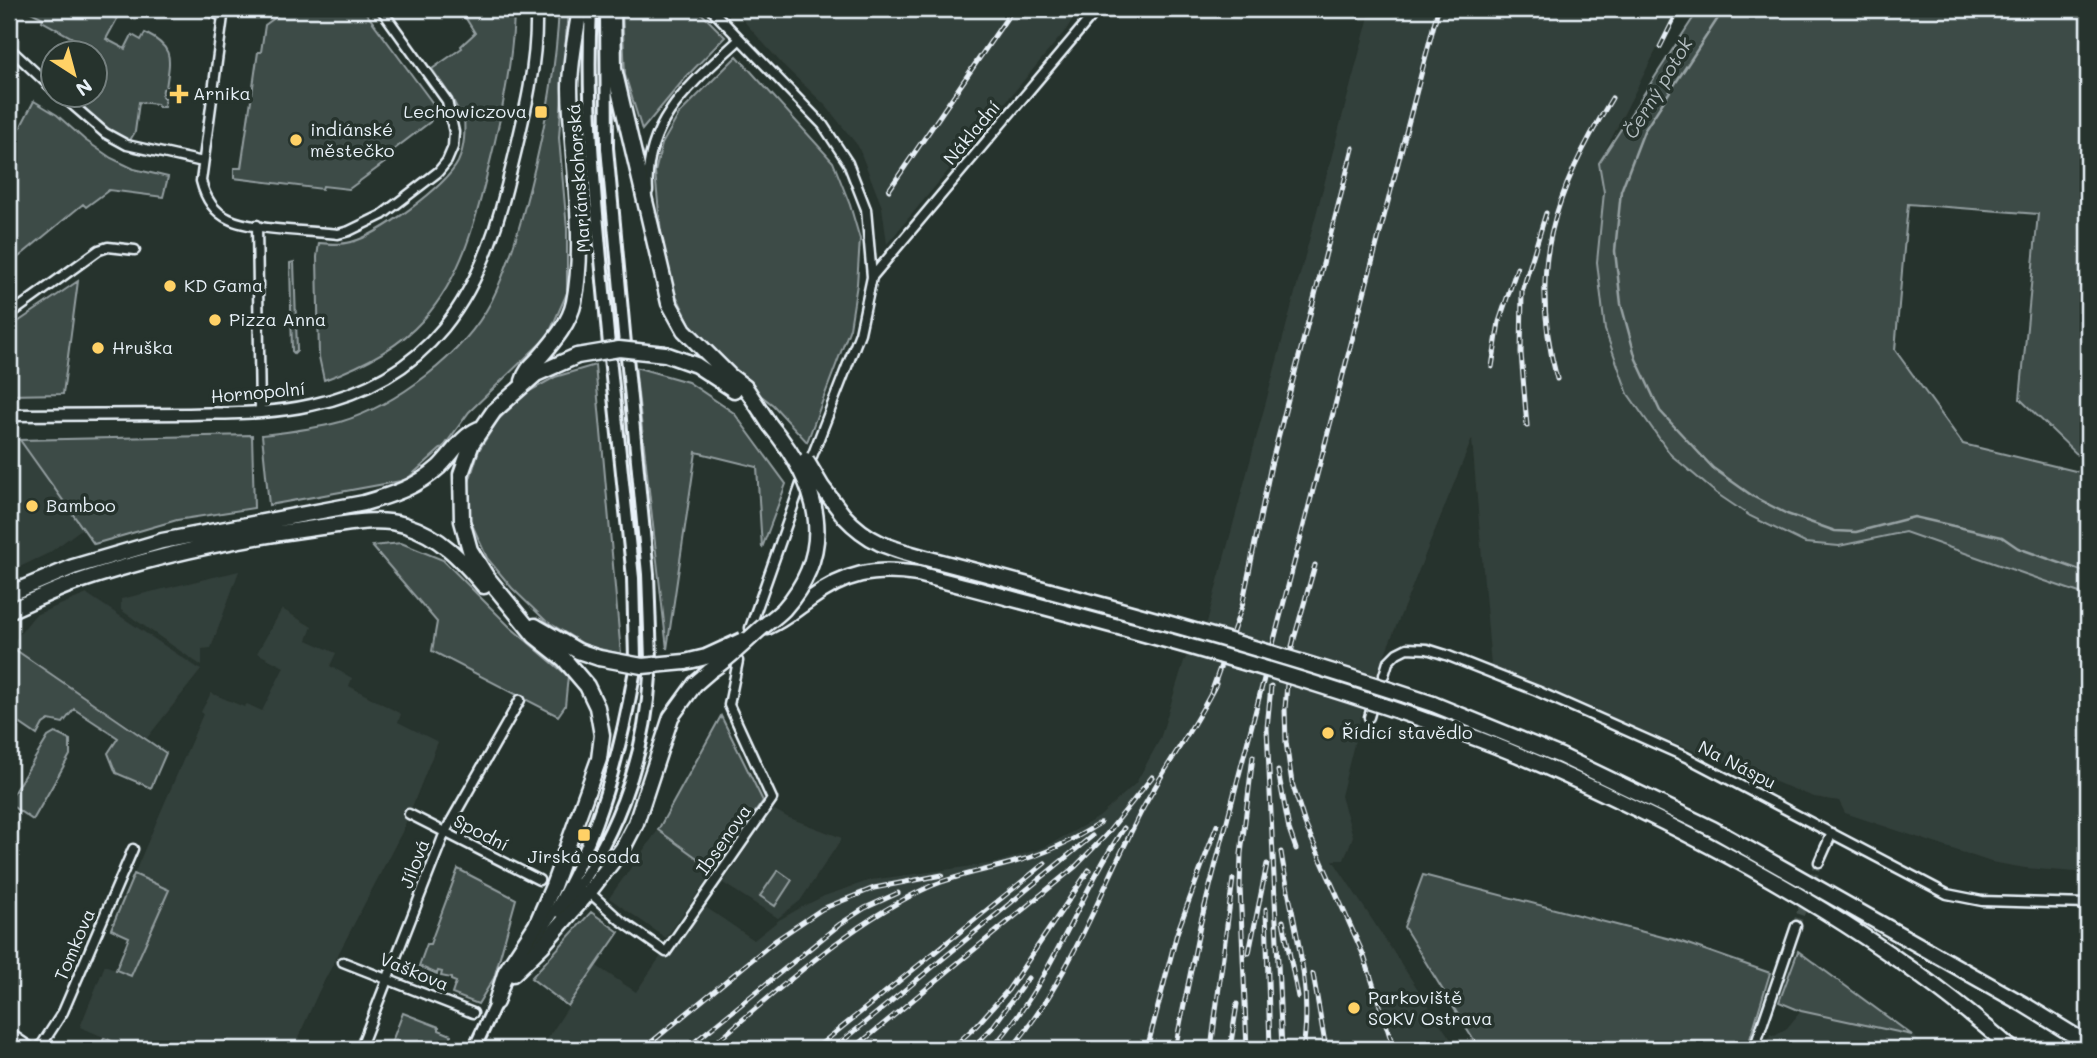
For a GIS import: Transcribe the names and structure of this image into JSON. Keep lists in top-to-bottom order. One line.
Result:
{"streets":{"main road":["Mariánskohorská"],"street":["Nákladní","Hornopolní","Na Náspu","Spodní","Ibsenova","Jílová","Tomkova","Vaškova"]},"crossings":[["Spodní","Jílová"],["Jílová","Vaškova"]],"water":["Černý potok"],"places":{"health":["Arnika"],"transit":["Lechowiczova","Jirská osada"],"other":["indiánské městečko","KD Gama","Pizza Anna","Hruška","Bamboo","Řídicí stavědlo","Parkoviště SOKV Ostrava"]},"north":"bottom right"}
